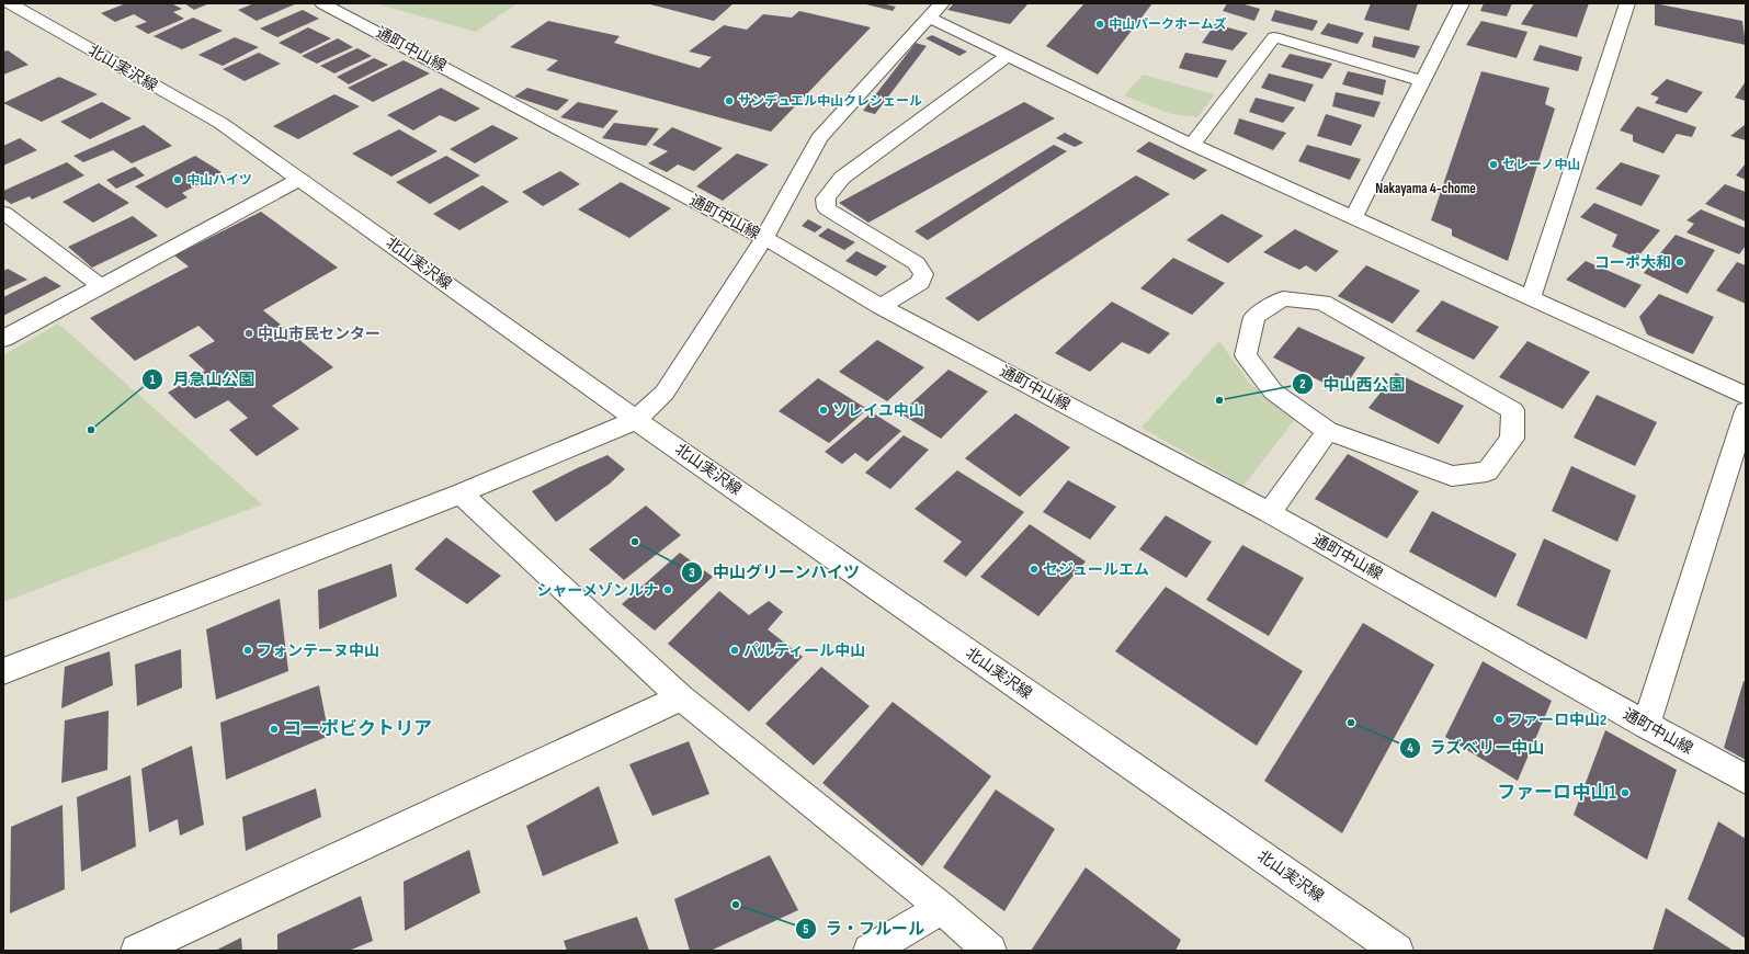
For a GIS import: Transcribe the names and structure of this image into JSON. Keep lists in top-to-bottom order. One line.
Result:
{"streets":{"street":["通町中山線","北山実沢線"]},"districts":["Nakayama 4-chome"],"places":["中山パークホームズ","サンデュエル中山クレシェール","セレーノ中山","中山ハイツ","コーポ大和","中山市民センター","中山西公園","ソレイユ中山","月急山公園","中山グリーンハイツ","セジュールエム","シャーメゾンルナ","フォンテーヌ中山","パルティール中山","ファーロ中山2","ラズベリー中山","コーポビクトリア","ファーロ中山1","ラ・フルール"]}
